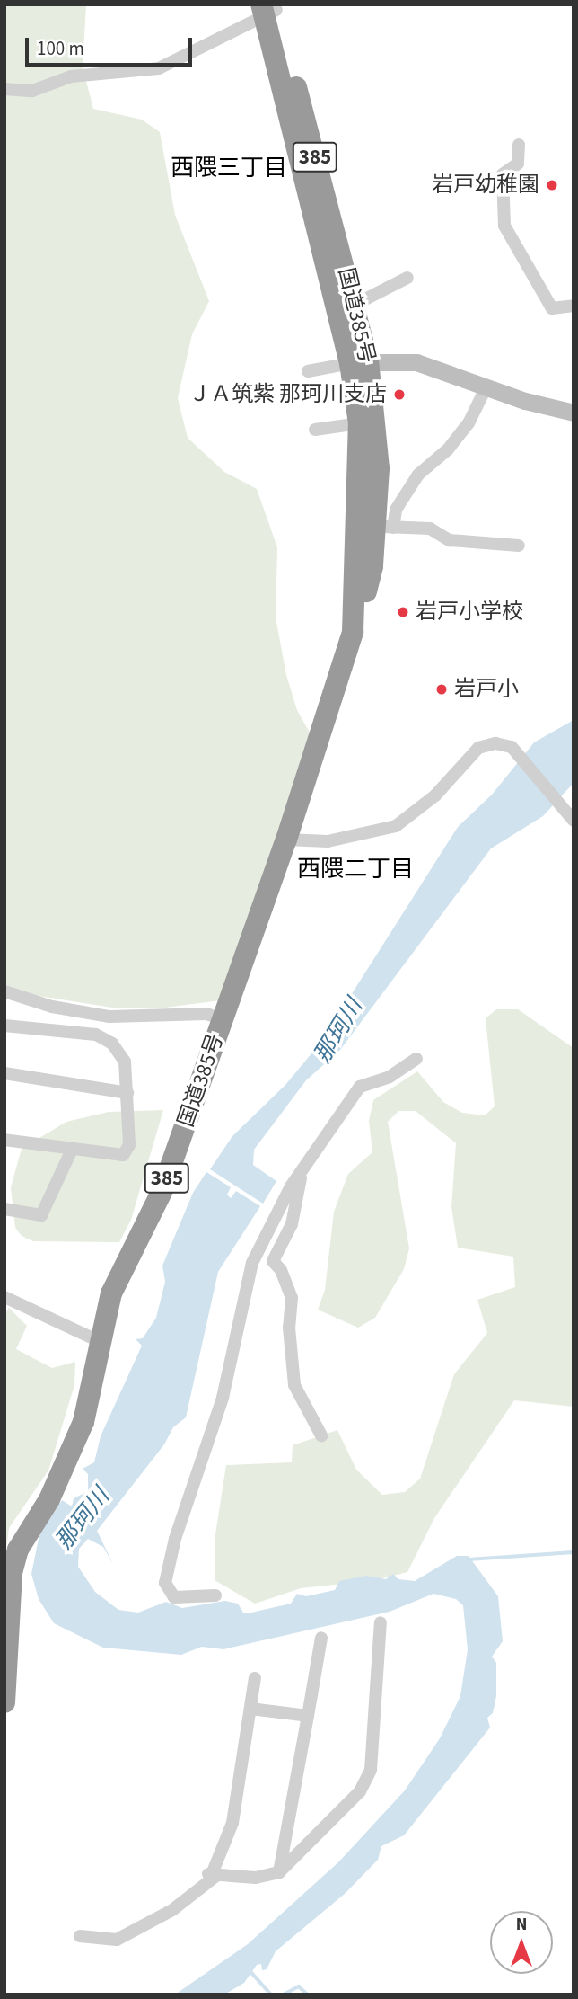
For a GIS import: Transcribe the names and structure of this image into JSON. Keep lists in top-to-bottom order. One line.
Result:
{"streets":{"highway":["385","国道385号"]},"districts":["西隈三丁目","西隈二丁目"],"water":["那珂川"],"places":["岩戸幼稚園","ＪＡ筑紫 那珂川支店","岩戸小学校","岩戸小"],"scale_bar":"100 m","north":"top"}
